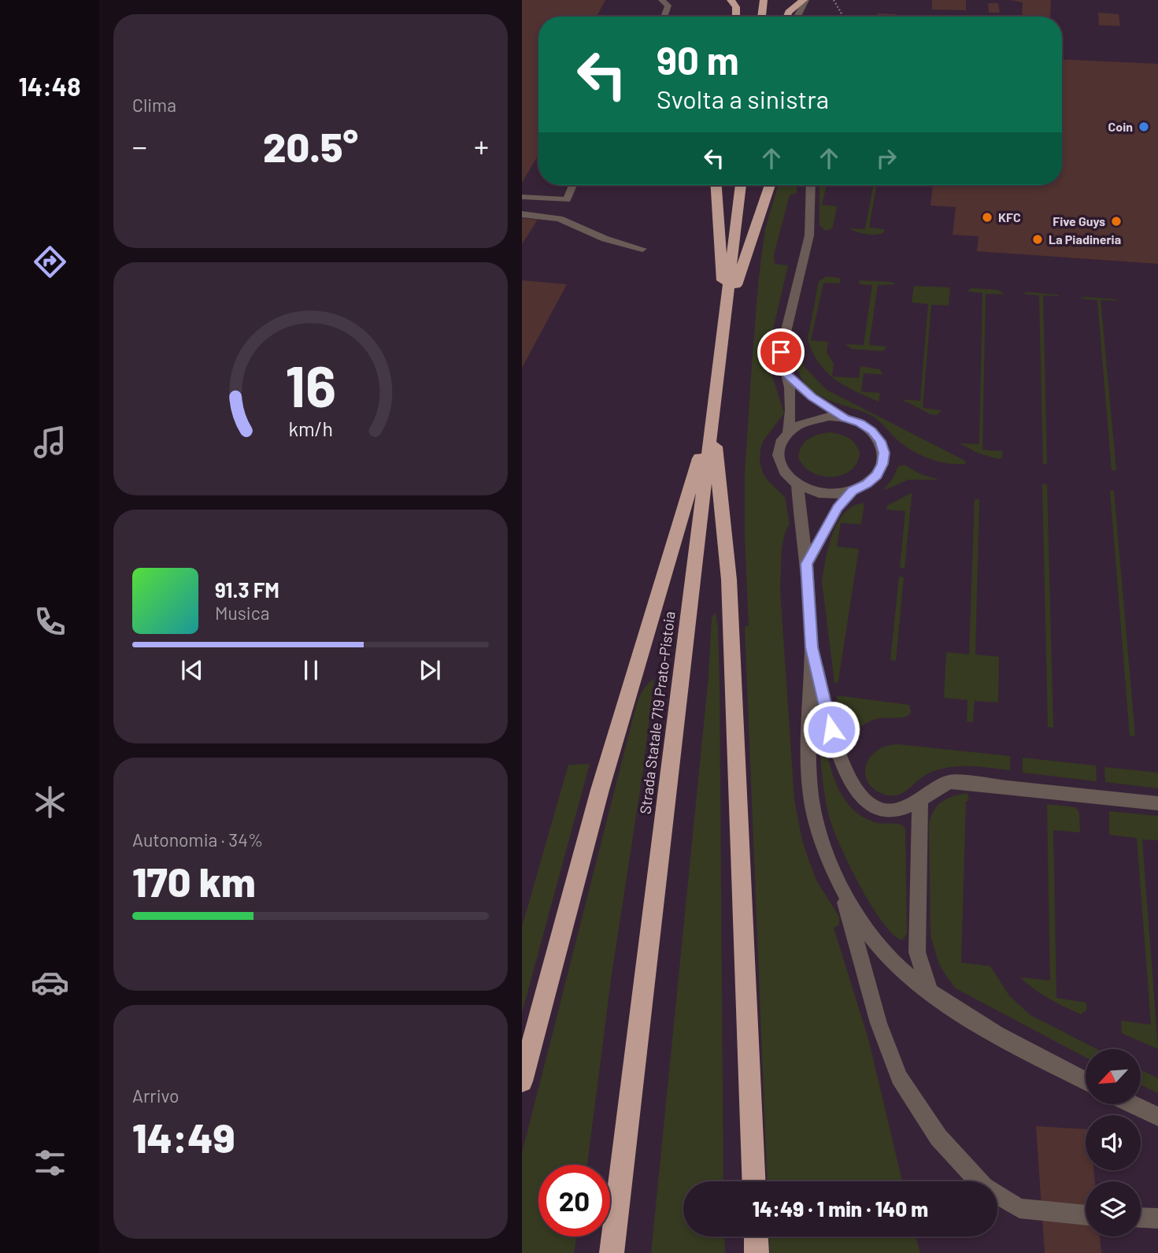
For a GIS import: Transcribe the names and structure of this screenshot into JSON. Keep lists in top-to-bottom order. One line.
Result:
{"streets":{"highway":["Strada Statale 719 Prato-Pistoia"]},"places":["Coin","KFC","Five Guys","La Piadineria"],"north":"bottom left","page":{"tabs":"14:48","tile":["Clima",["Autonomia · 34%","170 km"],["Arrivo","14:49"]],"turn":["90 m","Svolta a sinistra"],"heat":["−","20.5°","+"],"song":["91.3 FM","Musica"],"limit":"20","trip":"14:49 · 1 min · 140 m","gauge":["16","km/h"]}}
